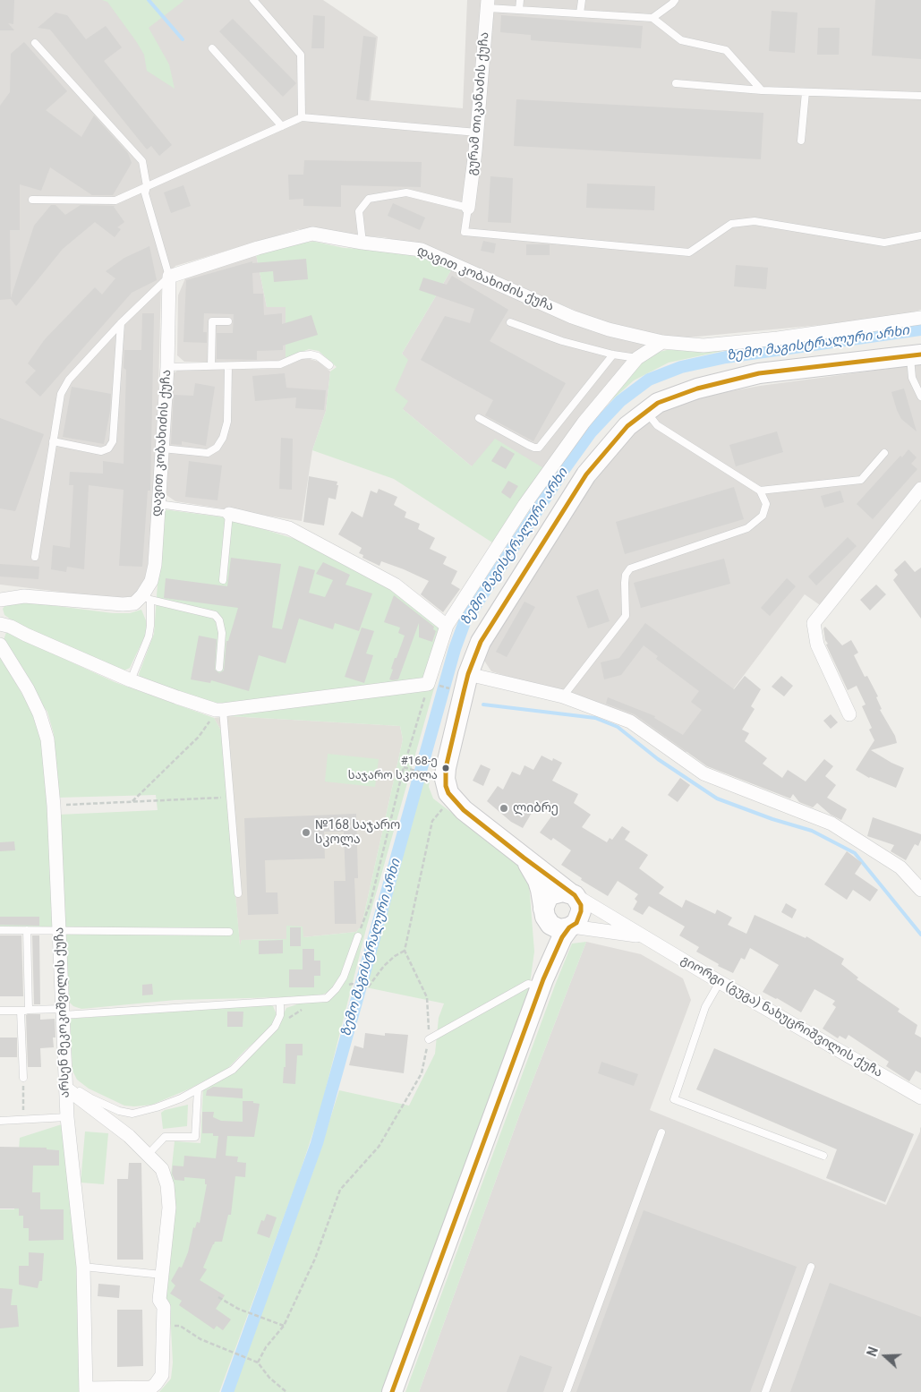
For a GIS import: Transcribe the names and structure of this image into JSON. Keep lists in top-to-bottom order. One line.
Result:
{"streets":{"street":["გურამ თიკანაძის ქუჩა","დავით კობახიძის ქუჩა","არსენ მეკოკიშვილის ქუჩა","გიორგი (გუგა) ნახუცრიშვილის ქუჩა"]},"water":["ზემო მაგისტრალური არხი"],"places":["#168-ე საჯარო სკოლა","ლიბრე","№168 საჯარო სკოლა"],"north":"left"}
